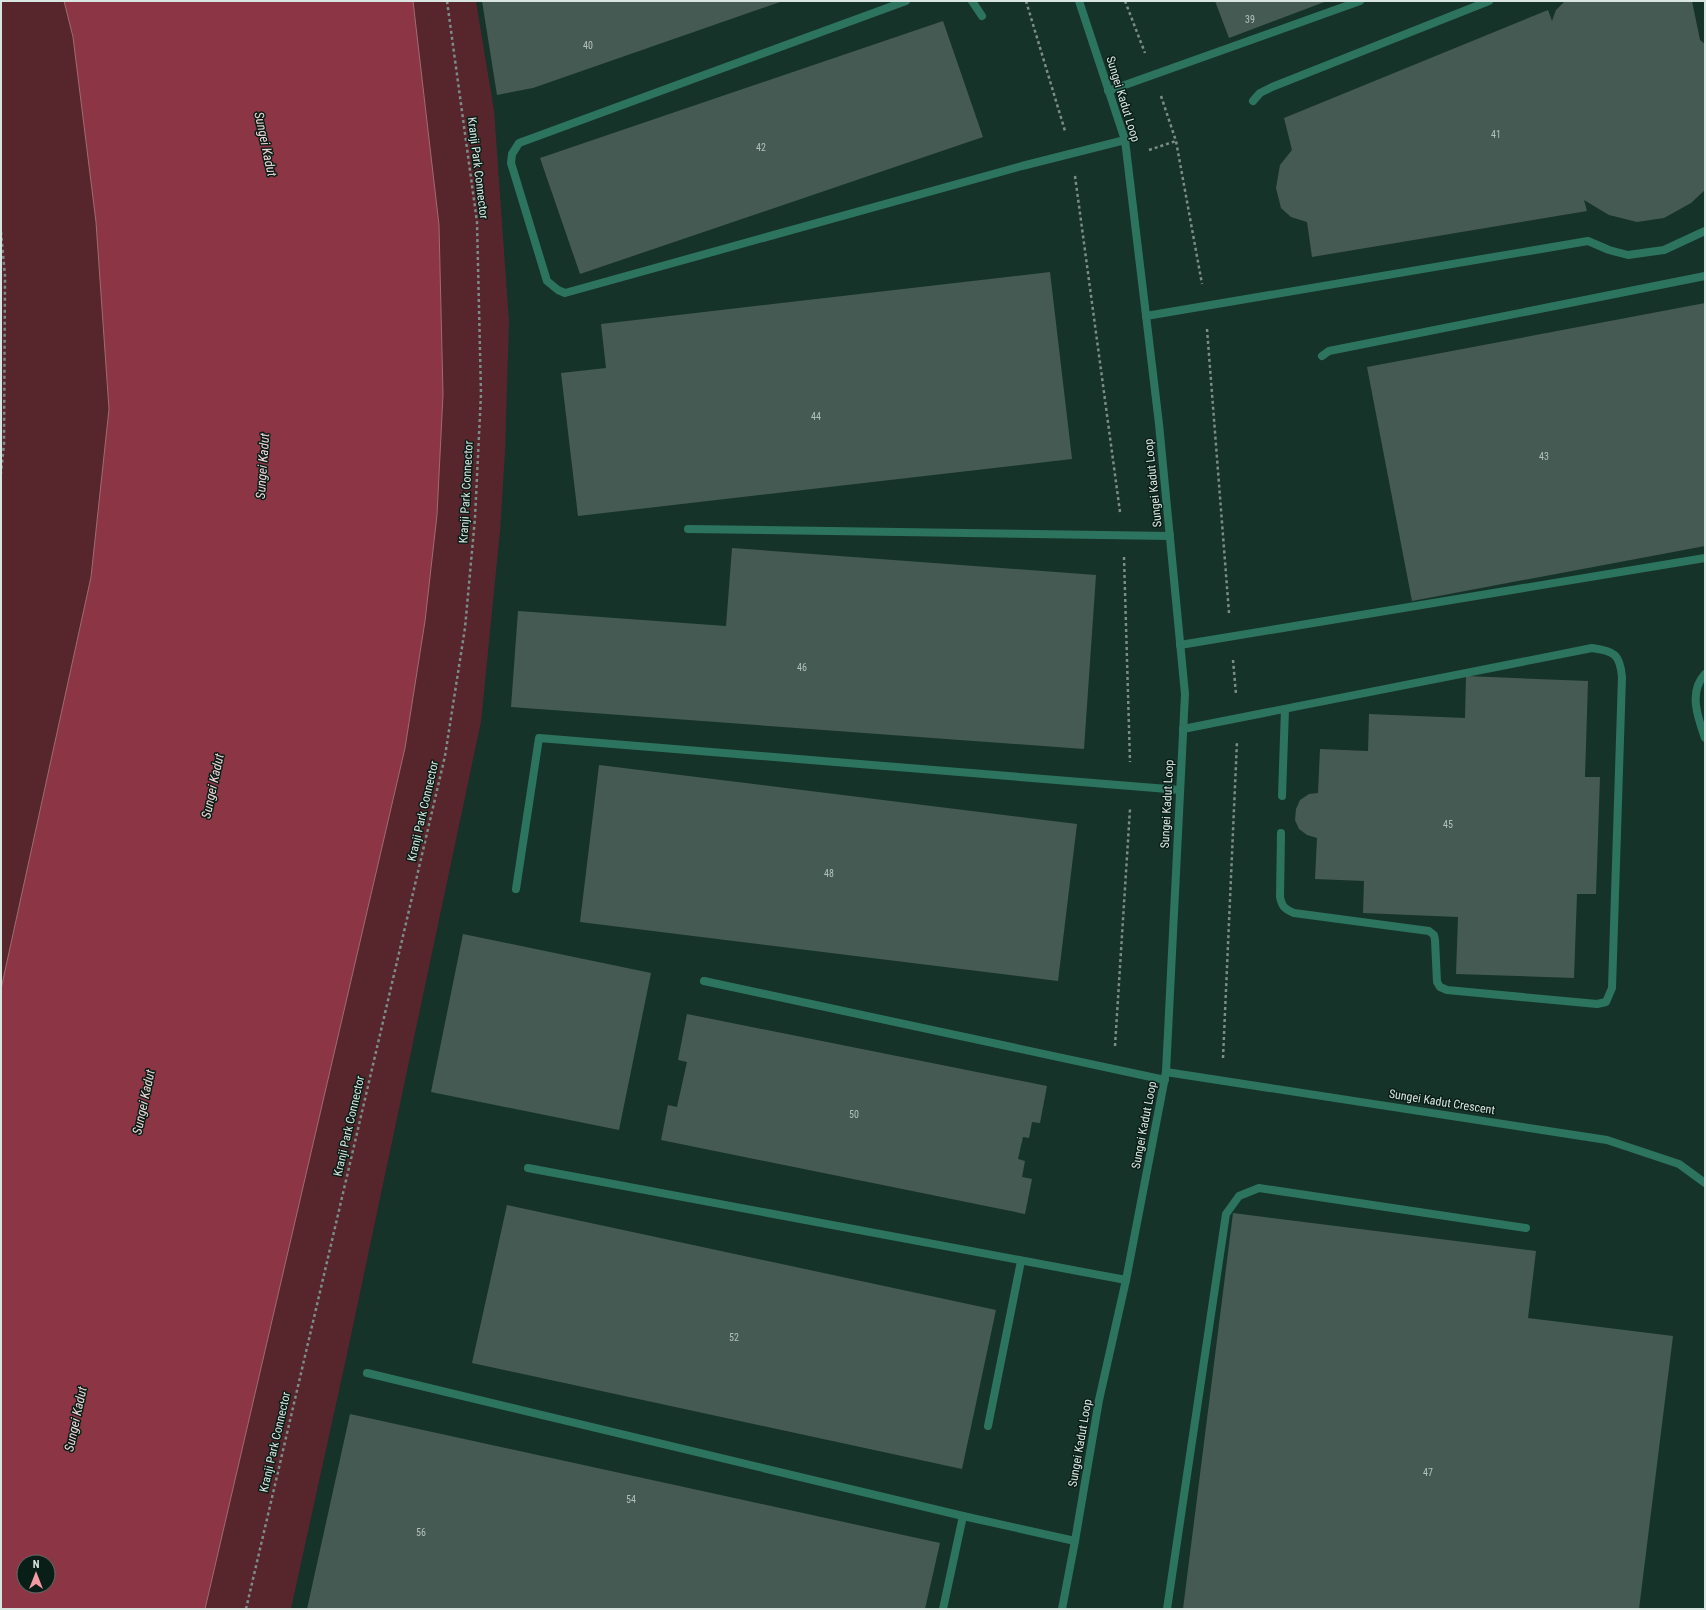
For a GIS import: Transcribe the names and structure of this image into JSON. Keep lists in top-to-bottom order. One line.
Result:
{"streets":{"street":["Sungei Kadut Loop","Sungei Kadut Crescent"],"path":["Kranji Park Connector"]},"crossings":[["Sungei Kadut Loop","Sungei Kadut Crescent"]],"water":["Sungei Kadut"],"house_numbers":["39","40","41","42","44","43","46","45","48","50","52","47","54","56"],"north":"top"}
